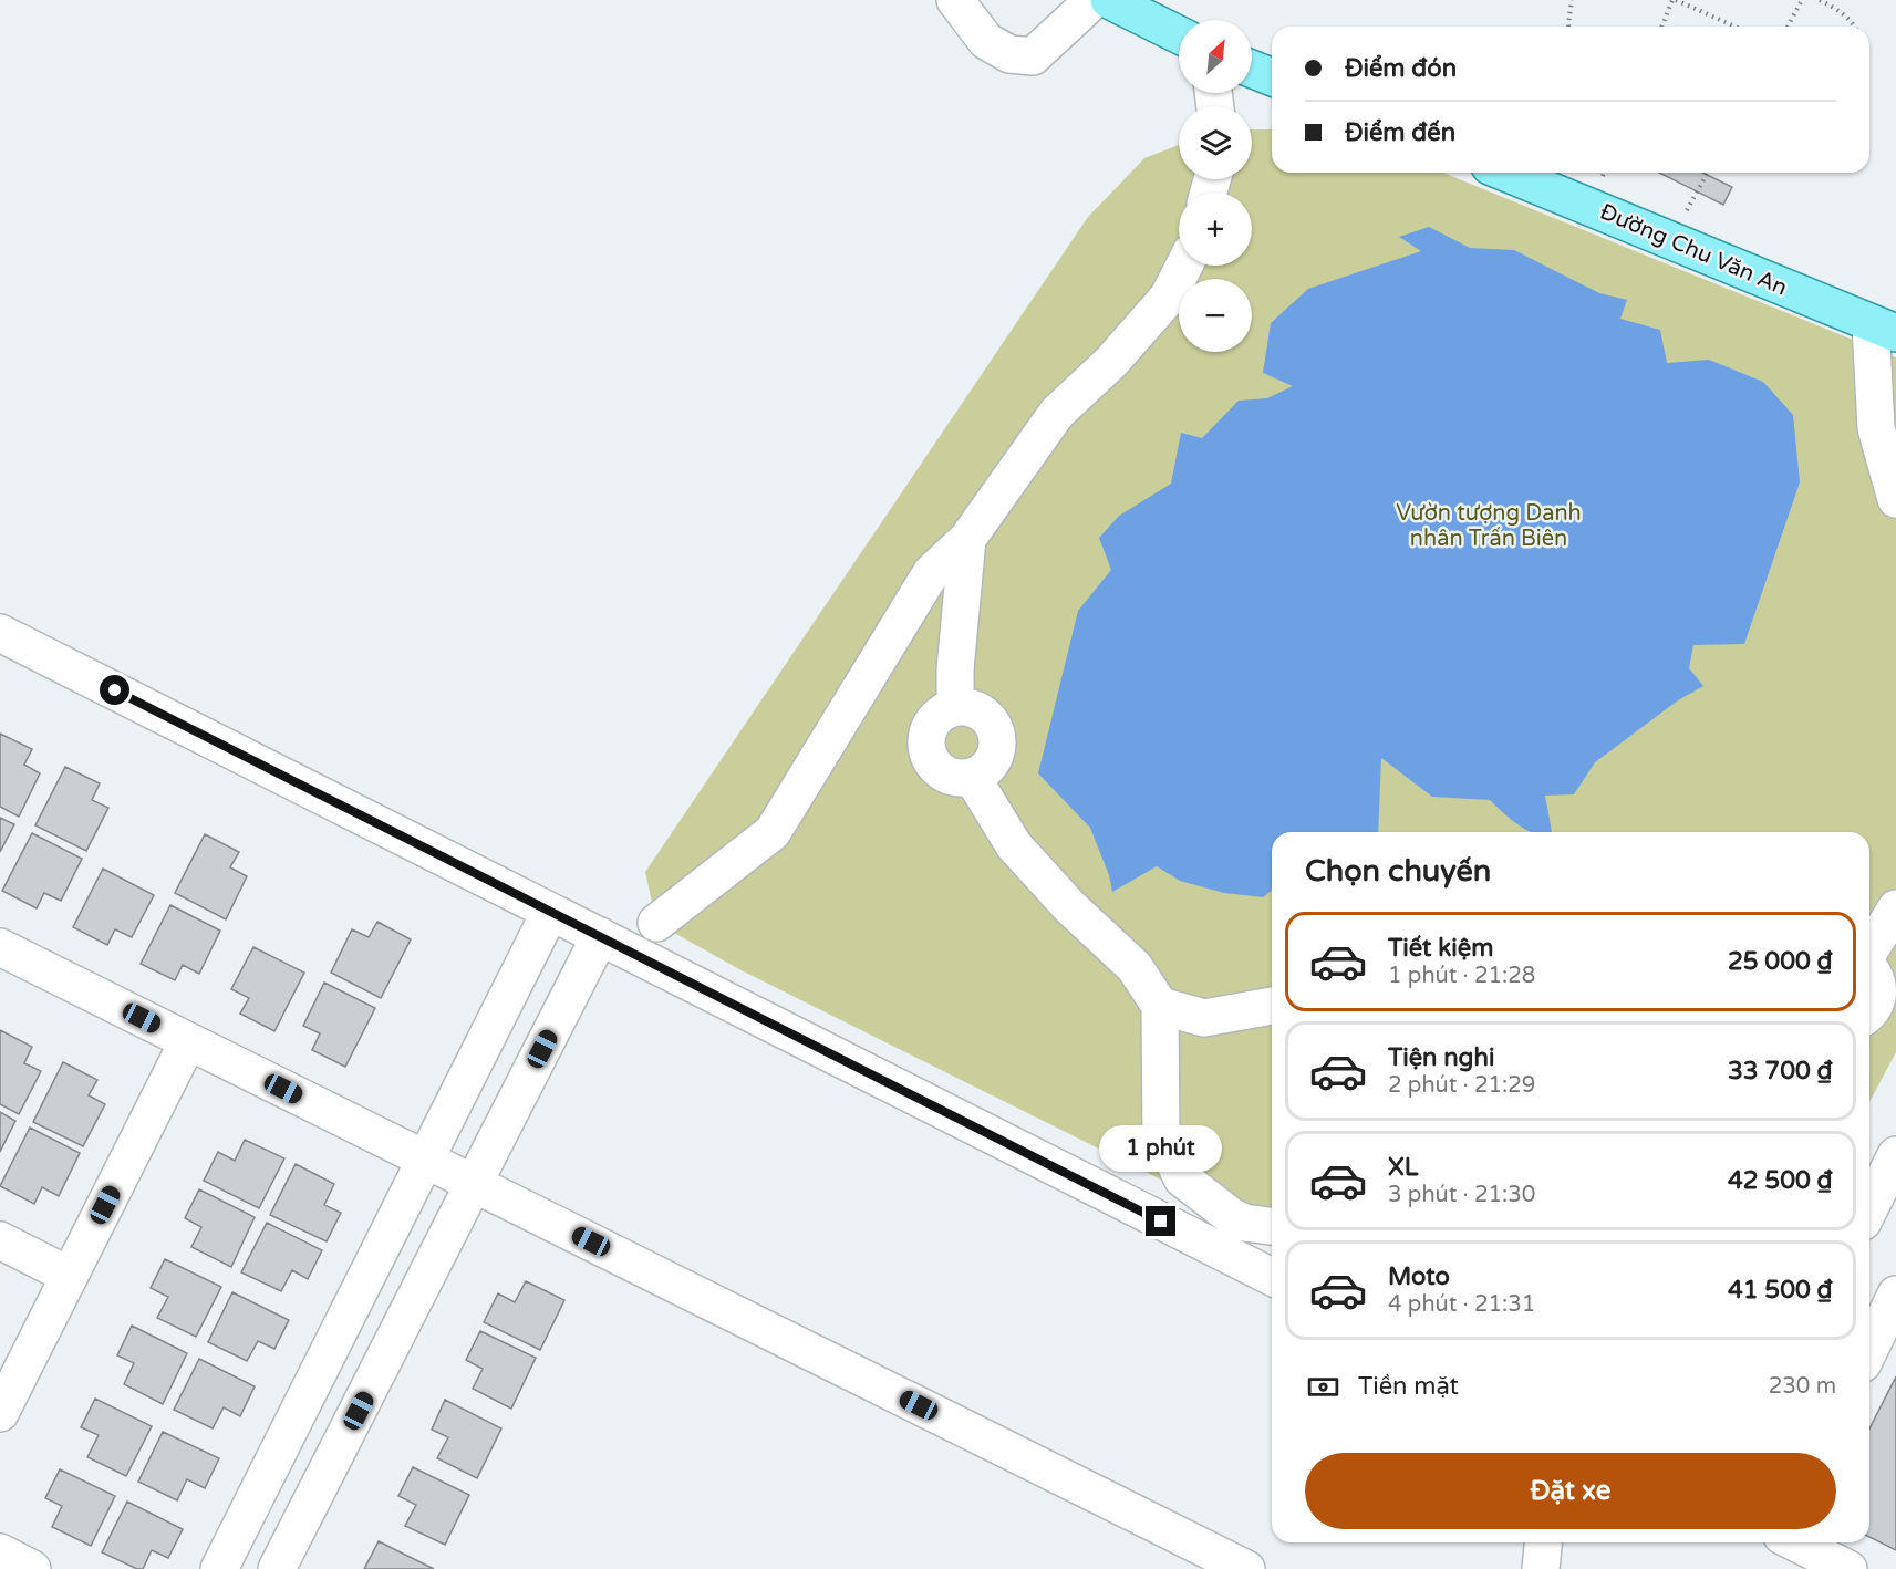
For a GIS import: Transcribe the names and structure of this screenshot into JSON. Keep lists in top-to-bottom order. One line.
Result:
{"streets":{"main road":["Đường Chu Văn An"]},"parks":["Vườn tượng Danh nhân Trấn Biên"],"north":"top right","page":{"map_buttons":["+","−"],"banner":["Điểm đón","Điểm đến"],"heading":"Chọn chuyến","list":[{"name":"Tiết kiệm","note":"1 phút · 21:28","value":"25 000 ₫"},{"name":"Tiện nghi","note":"2 phút · 21:29","value":"33 700 ₫"},{"name":"XL","note":"3 phút · 21:30","value":"42 500 ₫"},{"name":"Moto","note":"4 phút · 21:31","value":"41 500 ₫"}],"bubble":"1 phút","pay":["Tiền mặt","230 m"],"buttons":"Đặt xe"}}
